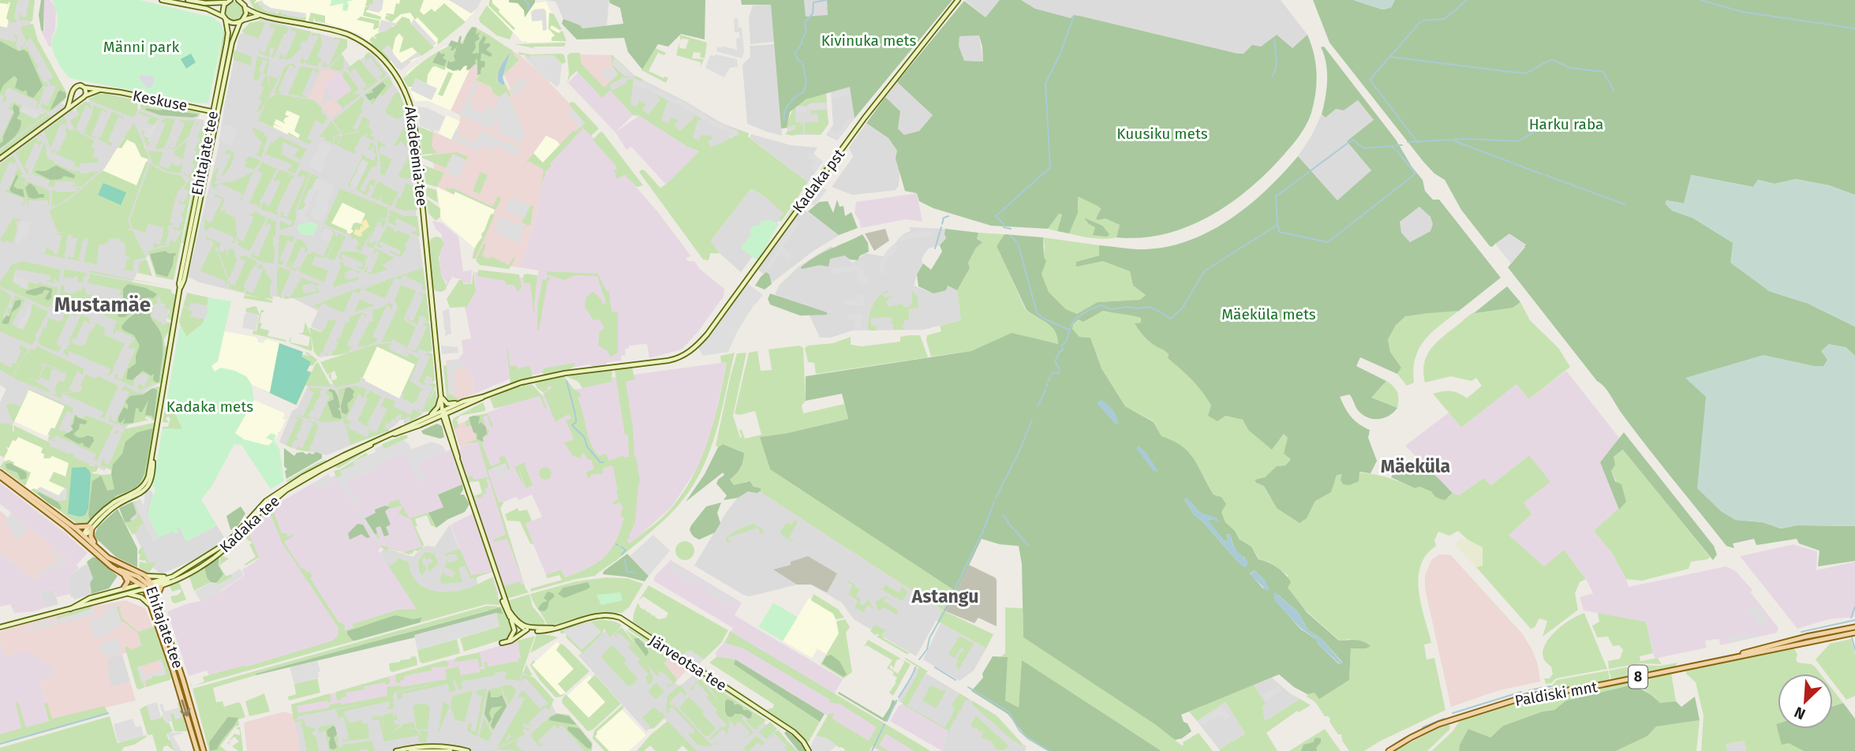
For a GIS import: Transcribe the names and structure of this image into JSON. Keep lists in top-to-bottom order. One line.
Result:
{"streets":{"main road":["Keskuse","Ehitajate tee","Akadeemia tee","Kadaka pst","Kadaka tee","Järveotsa tee","8","Paldiski mnt"]},"crossings":[["Keskuse","Ehitajate tee"],["Ehitajate tee","Akadeemia tee"],["Ehitajate tee","Kadaka tee"],["Akadeemia tee","Kadaka tee"],["Akadeemia tee","Järveotsa tee"],["Kadaka pst","Kadaka tee"]],"districts":["Mustamäe","Mäeküla","Astangu"],"parks":["Kivinuka mets","Männi park","Harku raba","Kuusiku mets","Mäeküla mets","Kadaka mets"],"north":"bottom left"}
